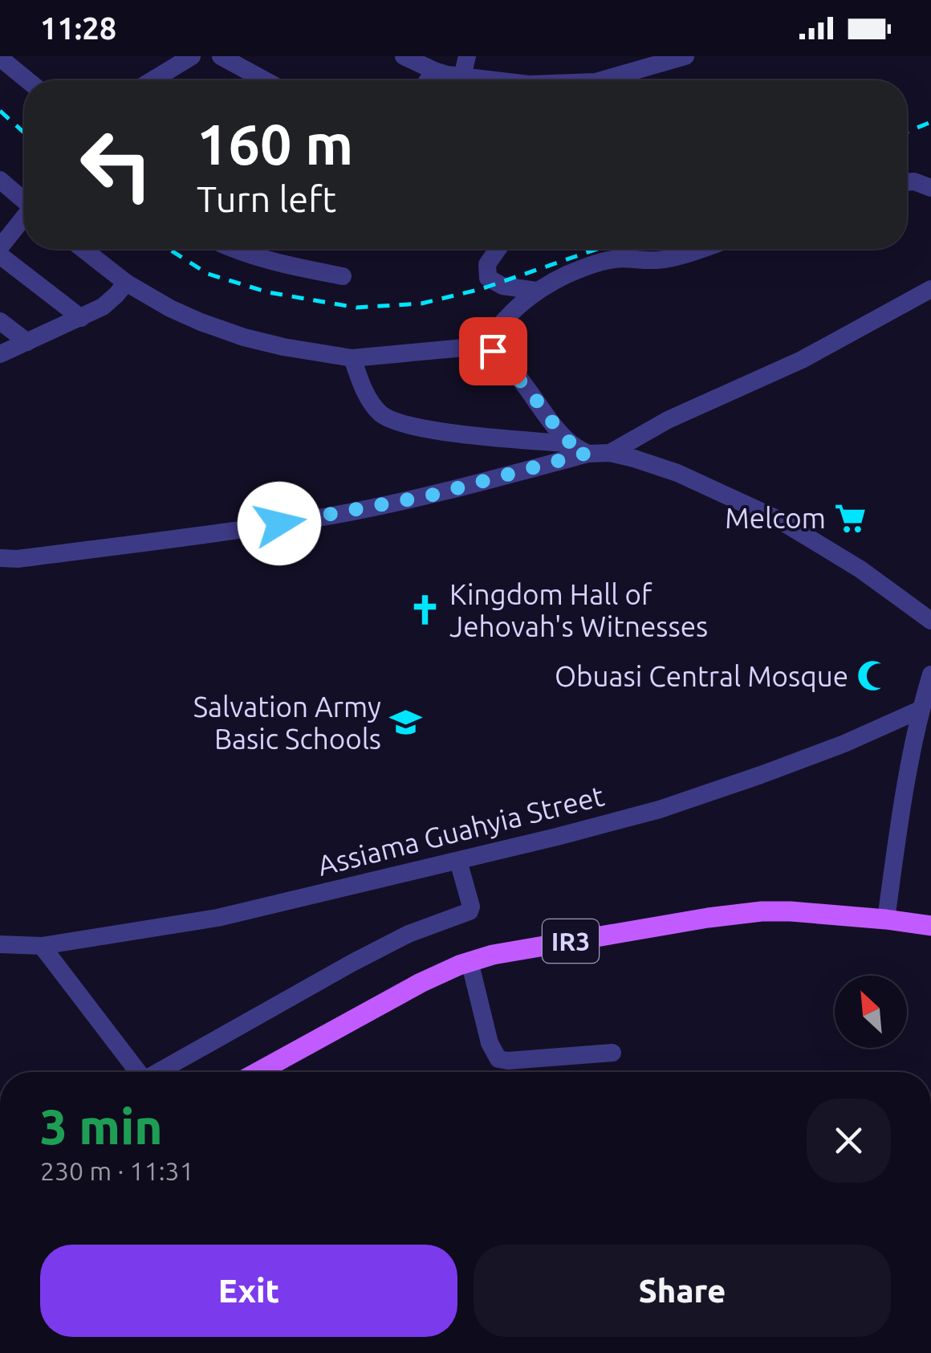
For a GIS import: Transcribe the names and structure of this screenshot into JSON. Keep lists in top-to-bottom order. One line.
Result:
{"streets":{"main road":["IR3"],"street":["Assiama Guahyia Street"]},"places":{"supermarket":["Melcom"],"church":["Kingdom Hall of Jehovah's Witnesses"],"mosque":["Obuasi Central Mosque"],"school or university":["Salvation Army Basic Schools"]},"north":"top left","page":{"status":"11:28","turn":["160 m","Turn left"],"heading":["3 min","230 m · 11:31"],"buttons":["Exit","Share"]}}
